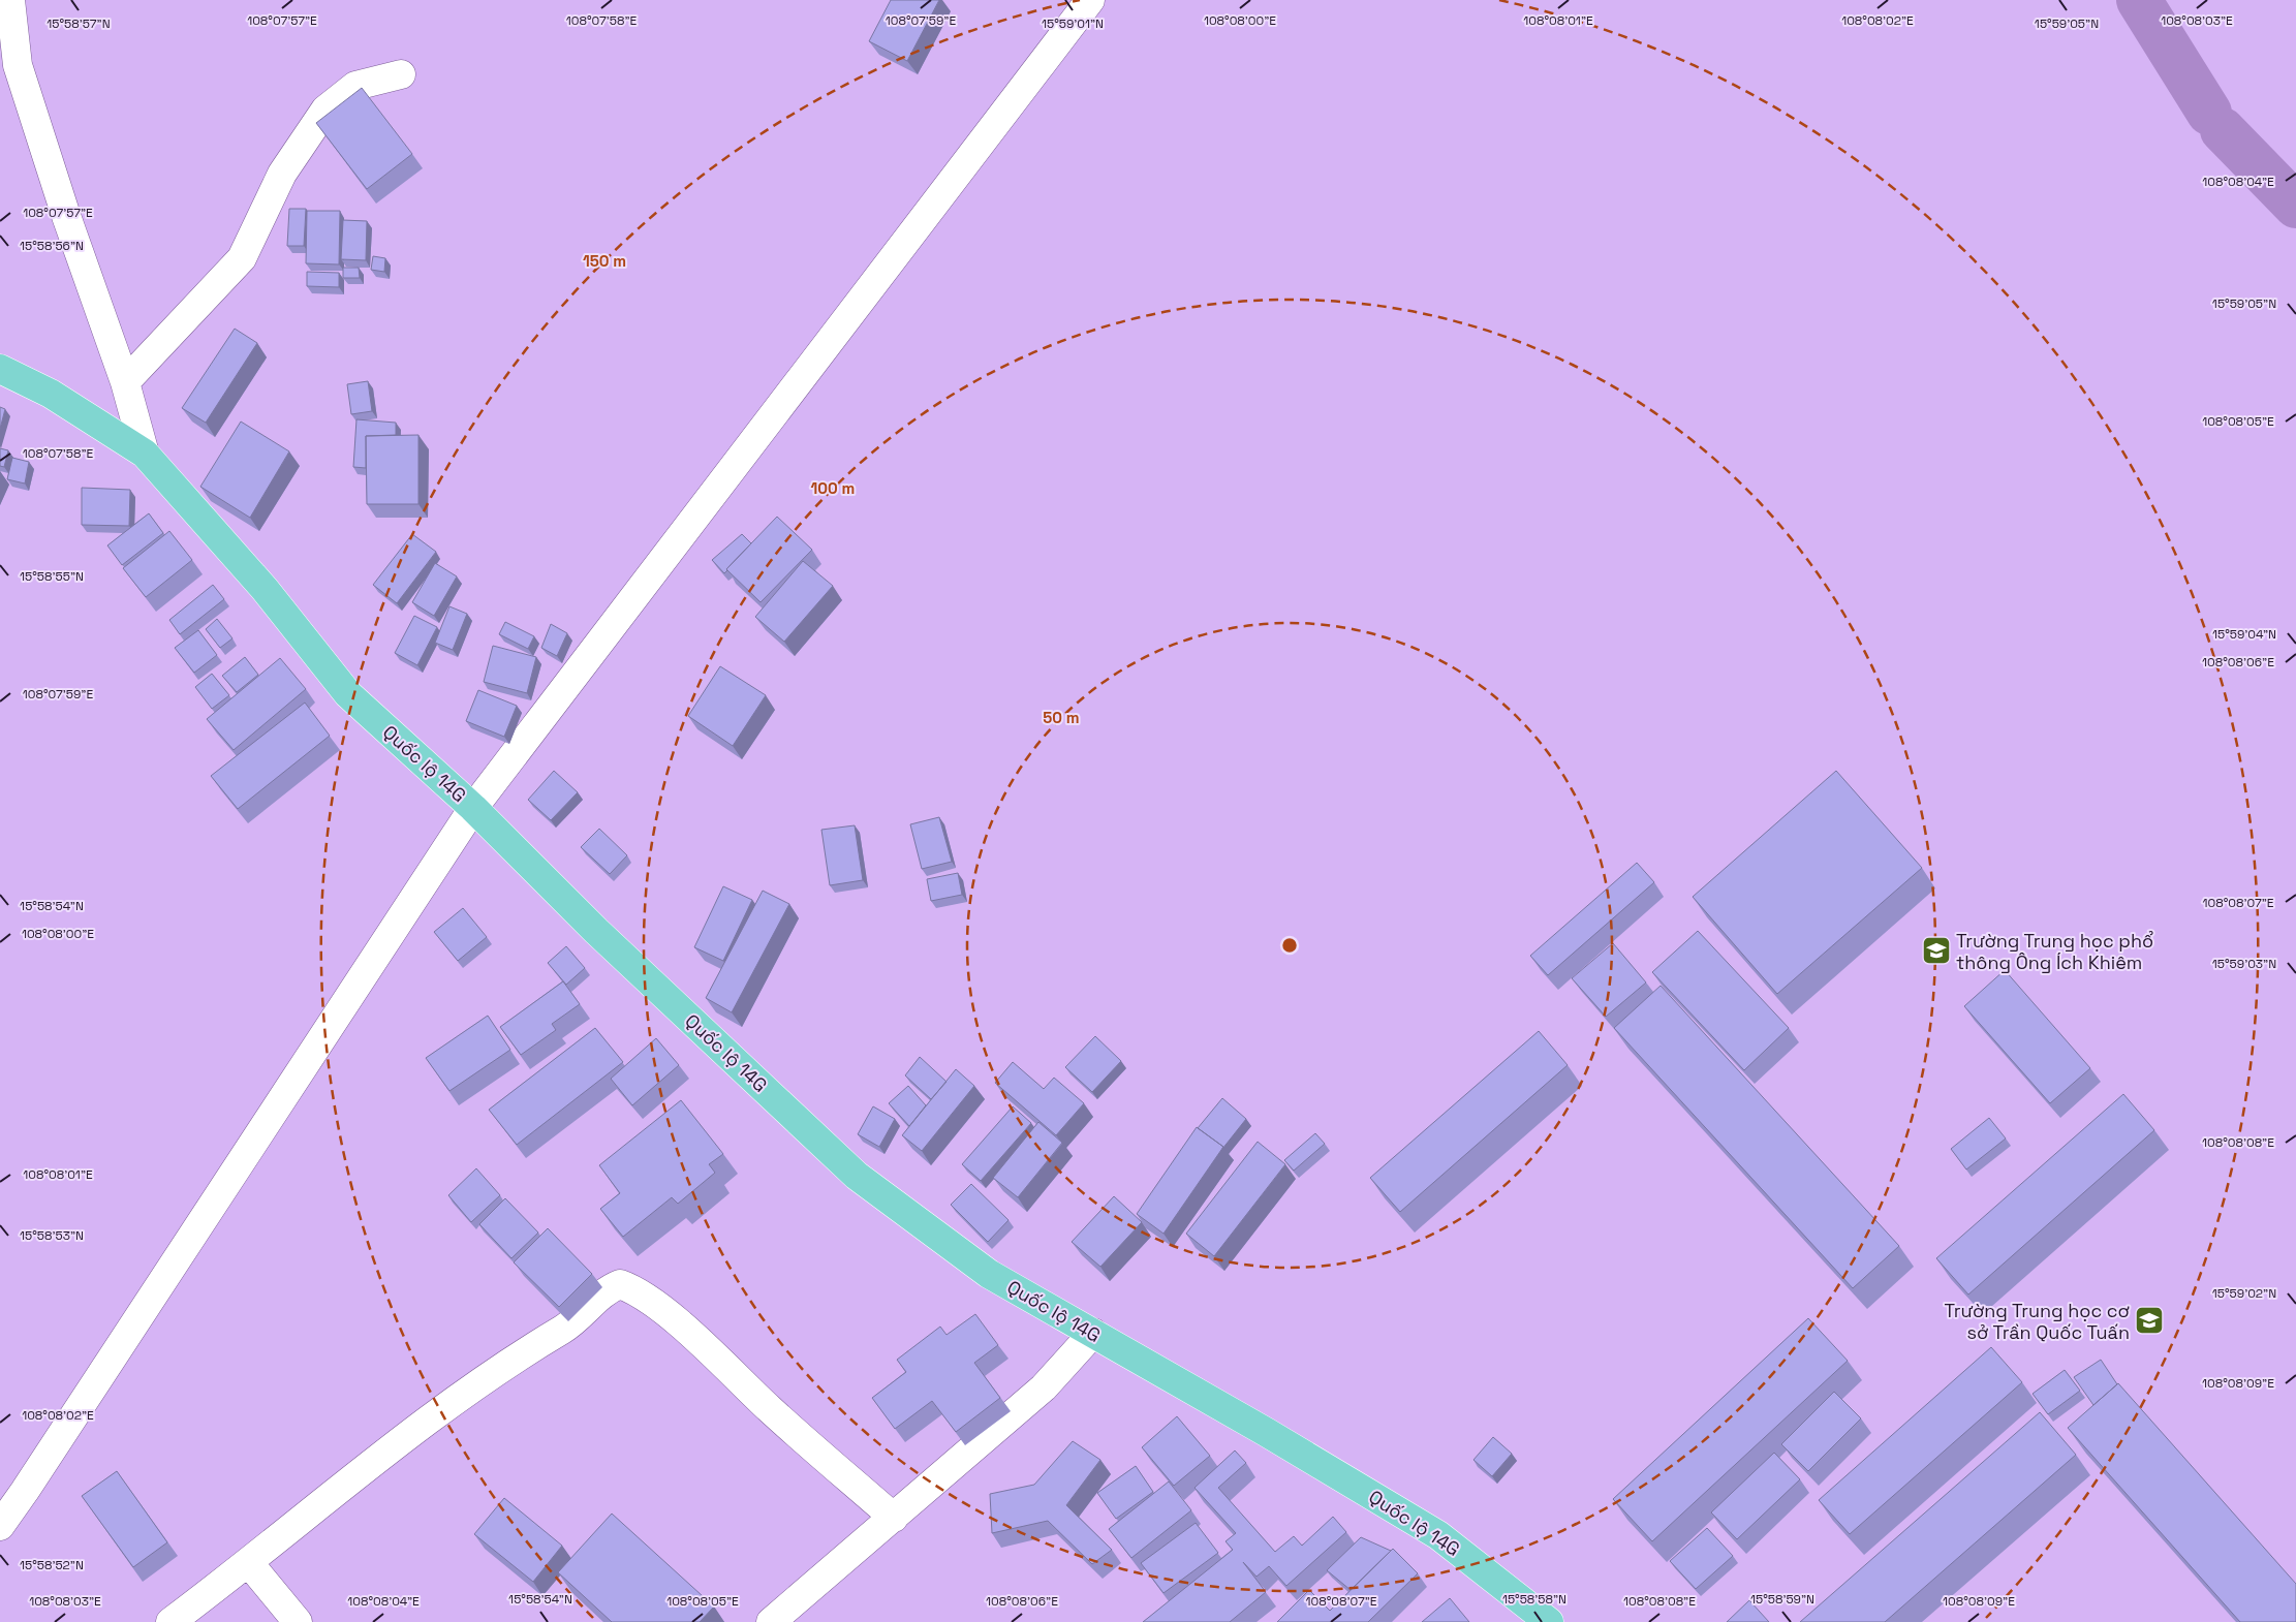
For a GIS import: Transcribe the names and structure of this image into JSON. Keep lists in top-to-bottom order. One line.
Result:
{"streets":{"main road":["Quốc lộ 14G"]},"places":{"school or university":["Trường Trung học phổ thông Ông Ích Khiêm","Trường Trung học cơ sở Trần Quốc Tuấn"]},"coordinates":["108°07'57\"E","108°07'58\"E","108°07'59\"E","108°08'01\"E","108°08'02\"E","108°08'03\"E","108°08'00\"E","15°58'57\"N","15°59'01\"N","15°59'05\"N","108°08'04\"E","15°58'56\"N","108°08'05\"E","15°58'55\"N","15°59'04\"N","108°08'06\"E","108°08'07\"E","15°58'54\"N","15°59'03\"N","108°08'08\"E","15°58'53\"N","15°59'02\"N","108°08'09\"E","15°58'52\"N","15°58'58\"N","15°58'59\"N"],"rings":["150 m","100 m","50 m"]}
